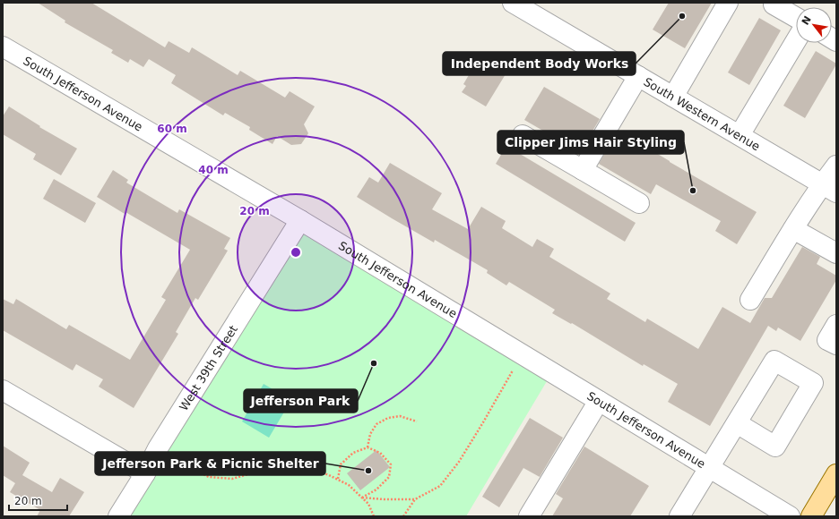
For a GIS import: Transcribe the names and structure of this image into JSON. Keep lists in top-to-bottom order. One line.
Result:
{"streets":{"street":["South Jefferson Avenue","South Western Avenue","West 39th Street"]},"crossings":[["South Jefferson Avenue","West 39th Street"]],"places":["Independent Body Works","Clipper Jims Hair Styling","Jefferson Park","Jefferson Park & Picnic Shelter"],"scale_bar":"20 m","north":"top left","rings":["60 m","40 m","20 m"]}
